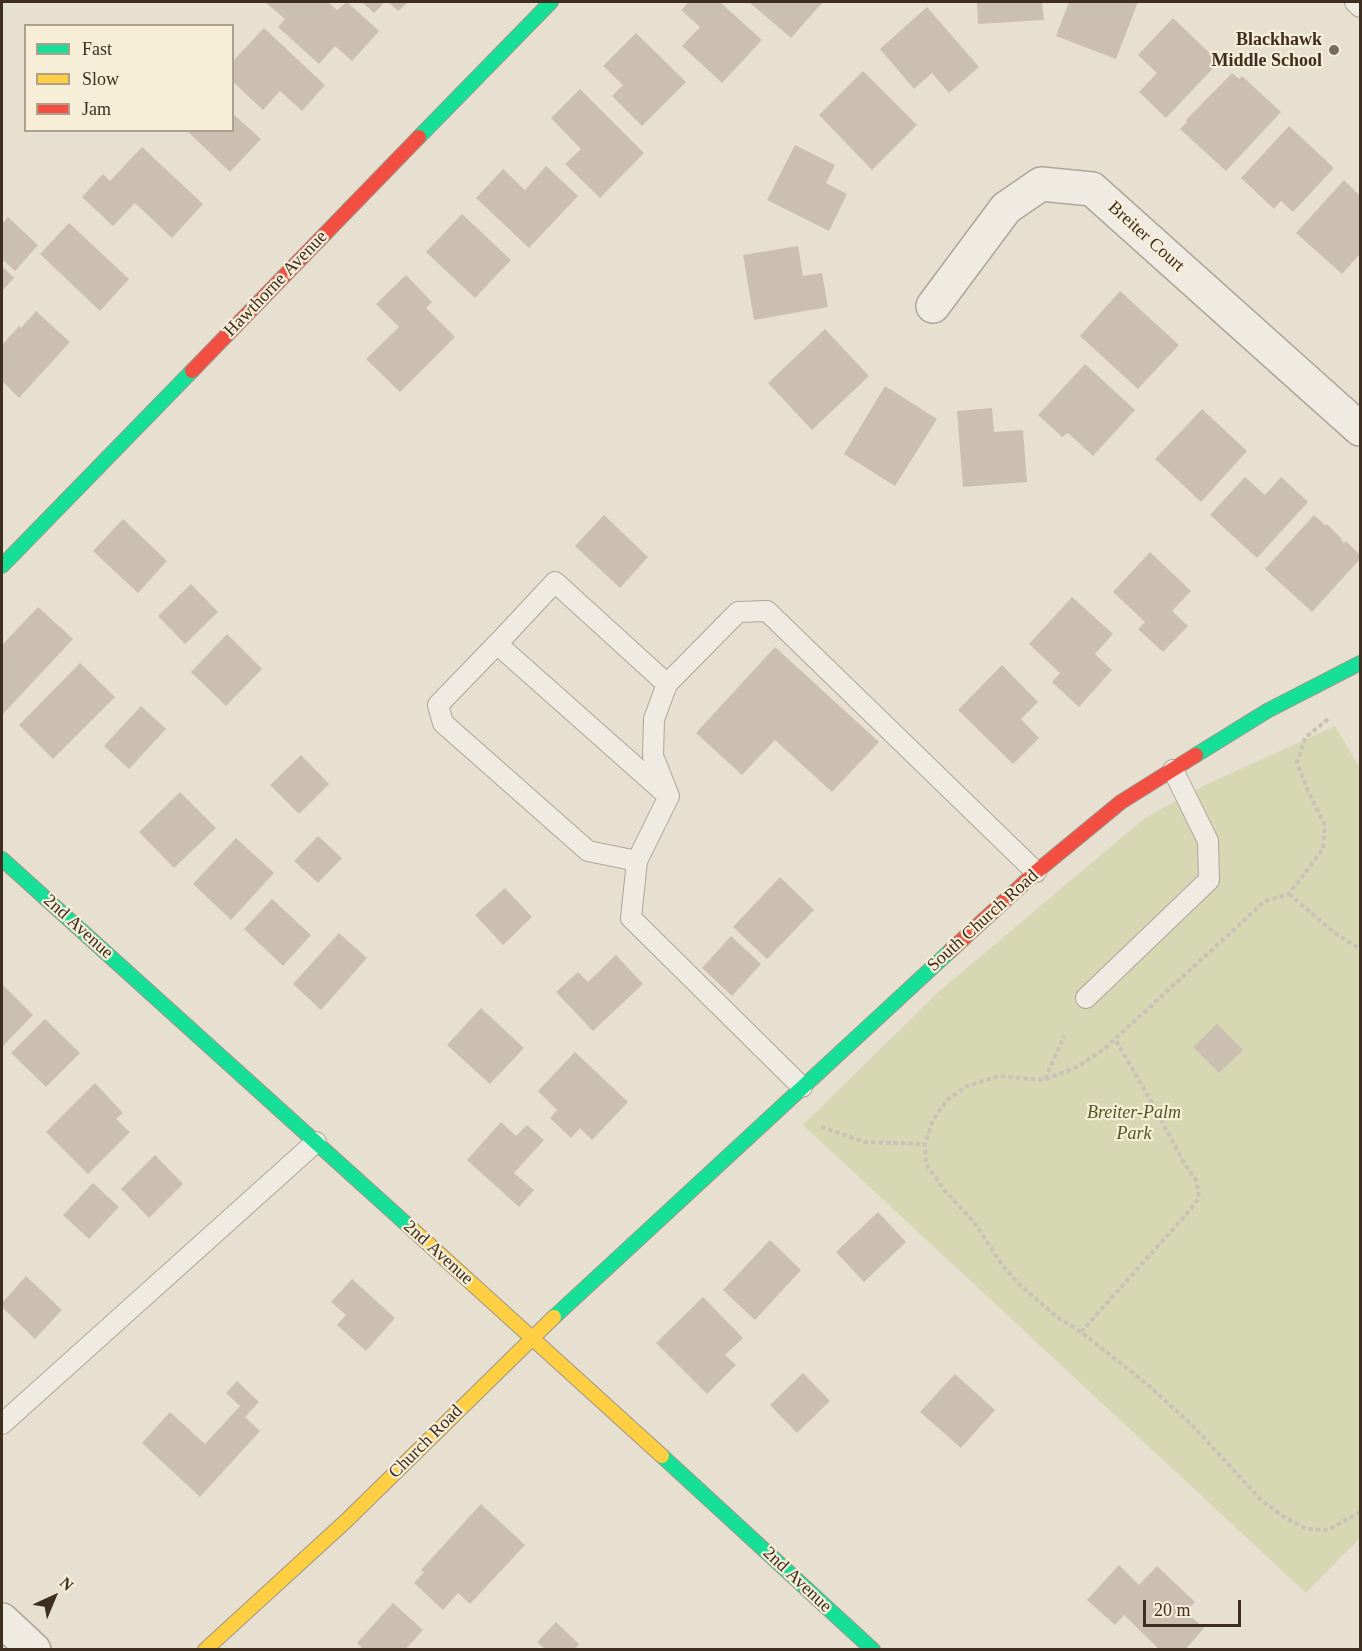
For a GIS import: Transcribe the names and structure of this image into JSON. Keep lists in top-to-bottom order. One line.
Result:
{"streets":{"street":["Breiter Court","Hawthorne Avenue","South Church Road","2nd Avenue","Church Road"]},"crossings":[["South Church Road","Church Road"],["2nd Avenue","Church Road"]],"parks":["Breiter-Palm Park"],"places":["Blackhawk Middle School"],"legend":["Fast","Slow","Jam"],"scale_bar":"20 m","north":"top right"}
